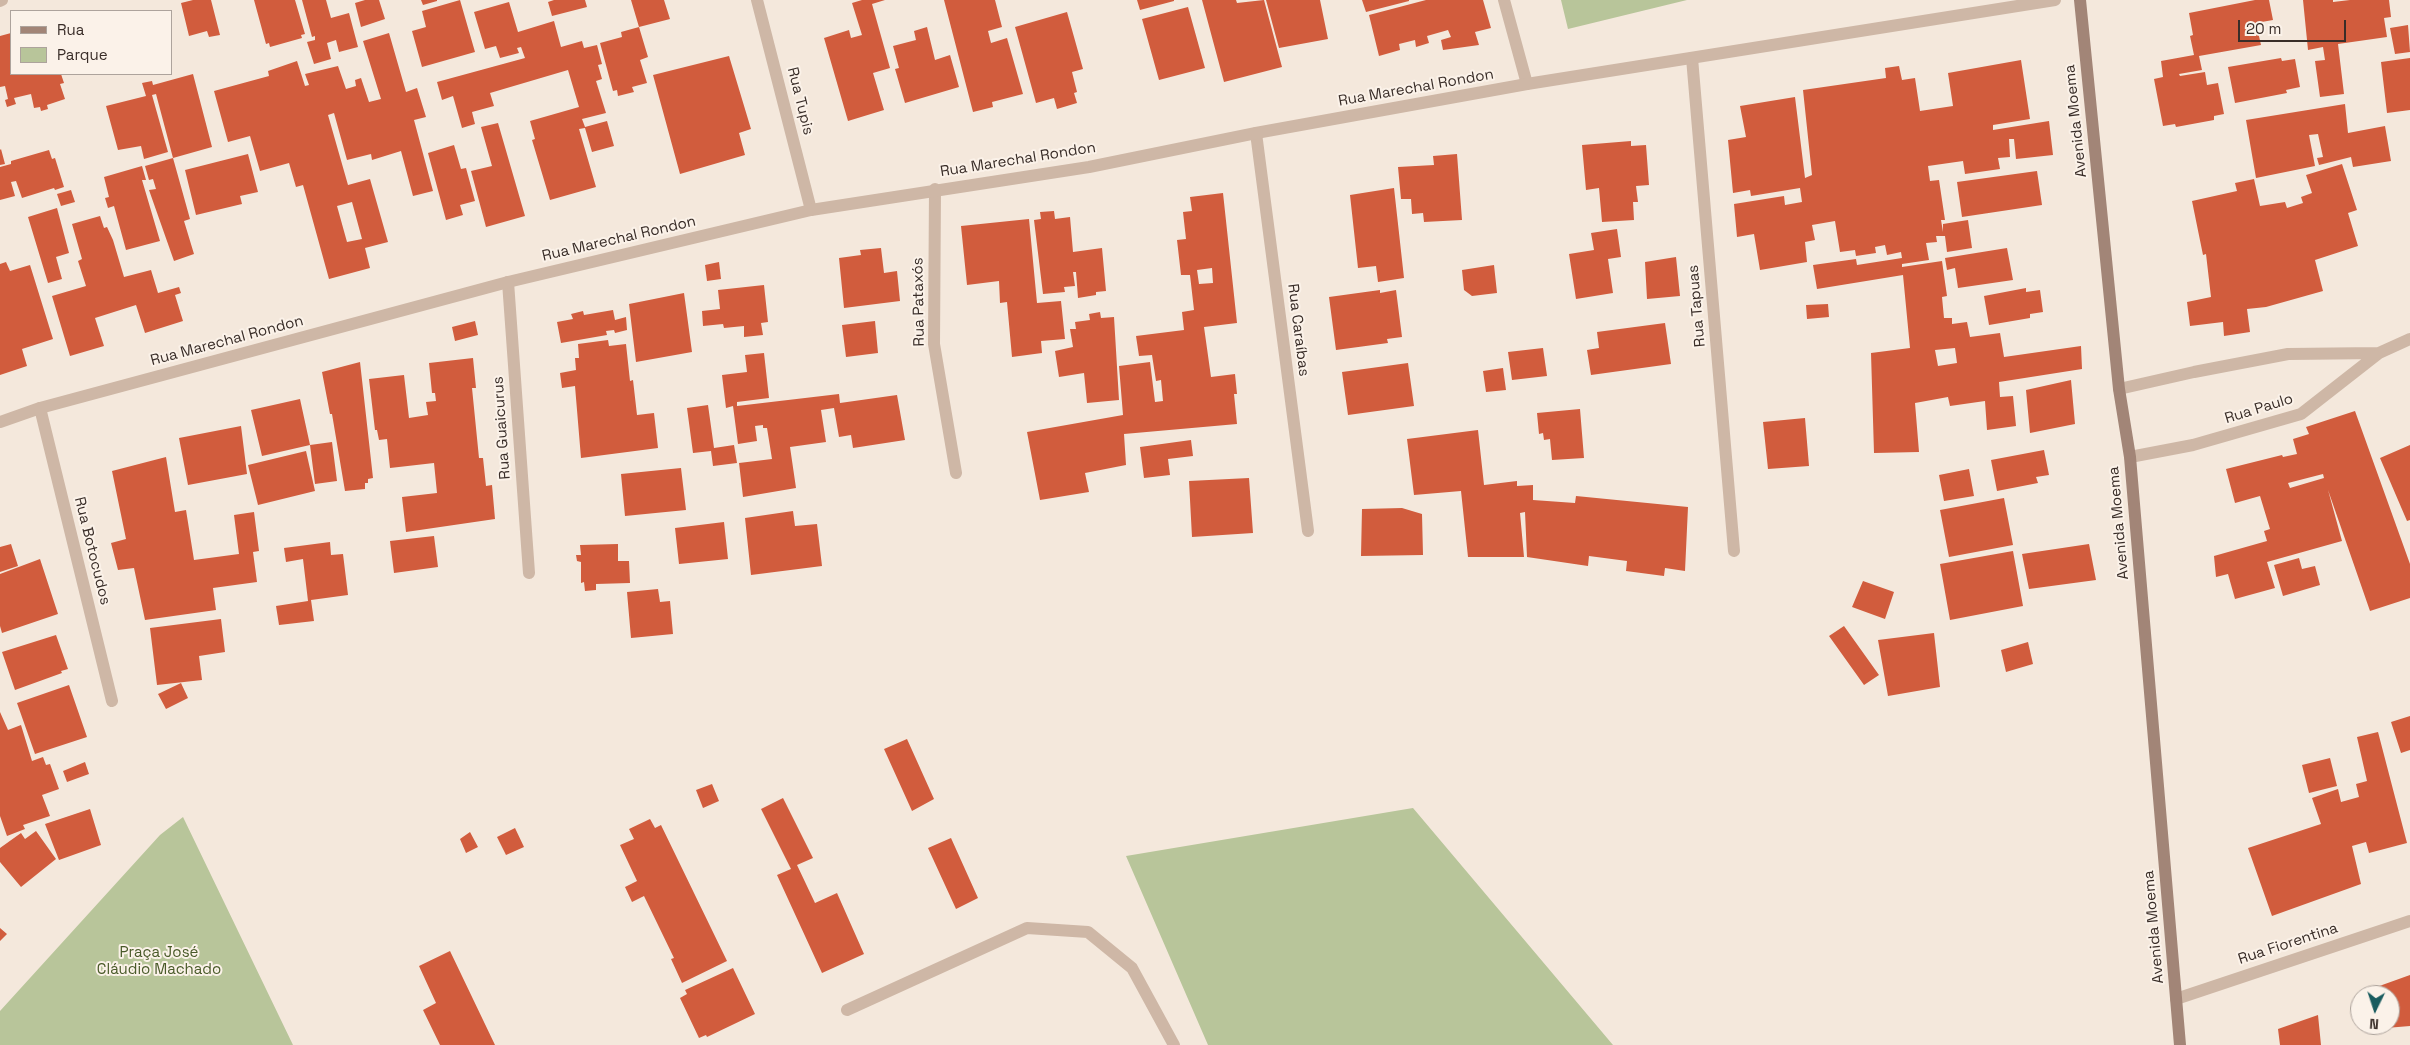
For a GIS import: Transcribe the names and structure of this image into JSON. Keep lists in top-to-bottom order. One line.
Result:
{"streets":{"main road":["Avenida Moema"],"street":["Rua Marechal Rondon","Rua Tupis","Rua Pataxós","Rua Tapuas","Rua Caraíbas","Rua Paulo","Rua Guaicurus","Rua Botocudos","Rua Fiorentina"]},"crossings":[["Rua Marechal Rondon","Rua Tupis"],["Rua Marechal Rondon","Rua Pataxós"],["Rua Marechal Rondon","Rua Tapuas"],["Rua Marechal Rondon","Rua Caraíbas"],["Rua Marechal Rondon","Rua Guaicurus"],["Rua Marechal Rondon","Rua Botocudos"],["Avenida Moema","Rua Paulo"],["Avenida Moema","Rua Fiorentina"]],"parks":["Praça José Cláudio Machado"],"legend":["Rua","Parque"],"scale_bar":"20 m","north":"bottom"}
